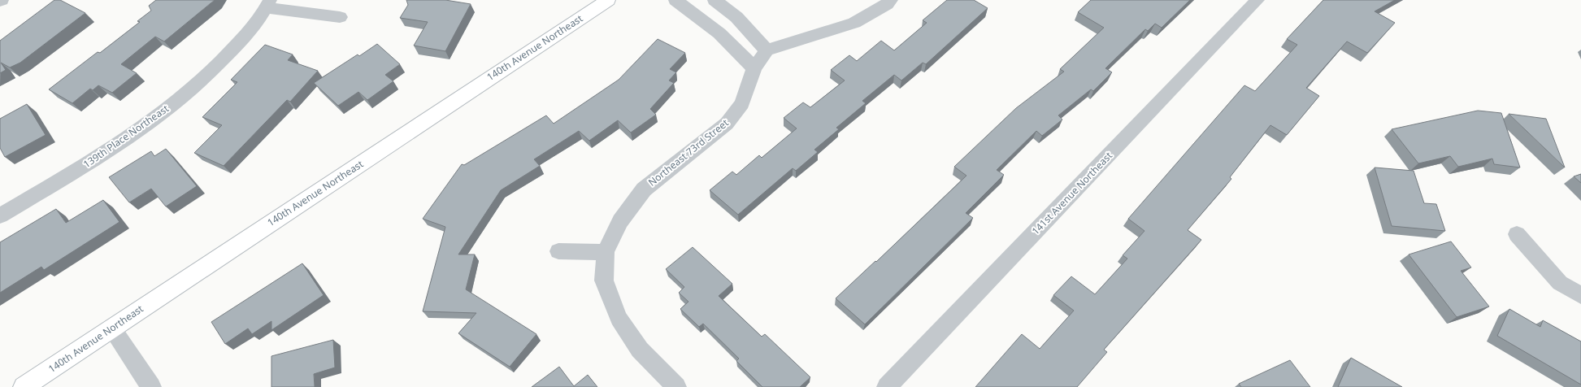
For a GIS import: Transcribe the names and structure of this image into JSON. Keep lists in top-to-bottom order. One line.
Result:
{"streets":{"main road":["140th Avenue Northeast"],"street":["139th Place Northeast","Northeast 73rd Street","141st Avenue Northeast"]}}
